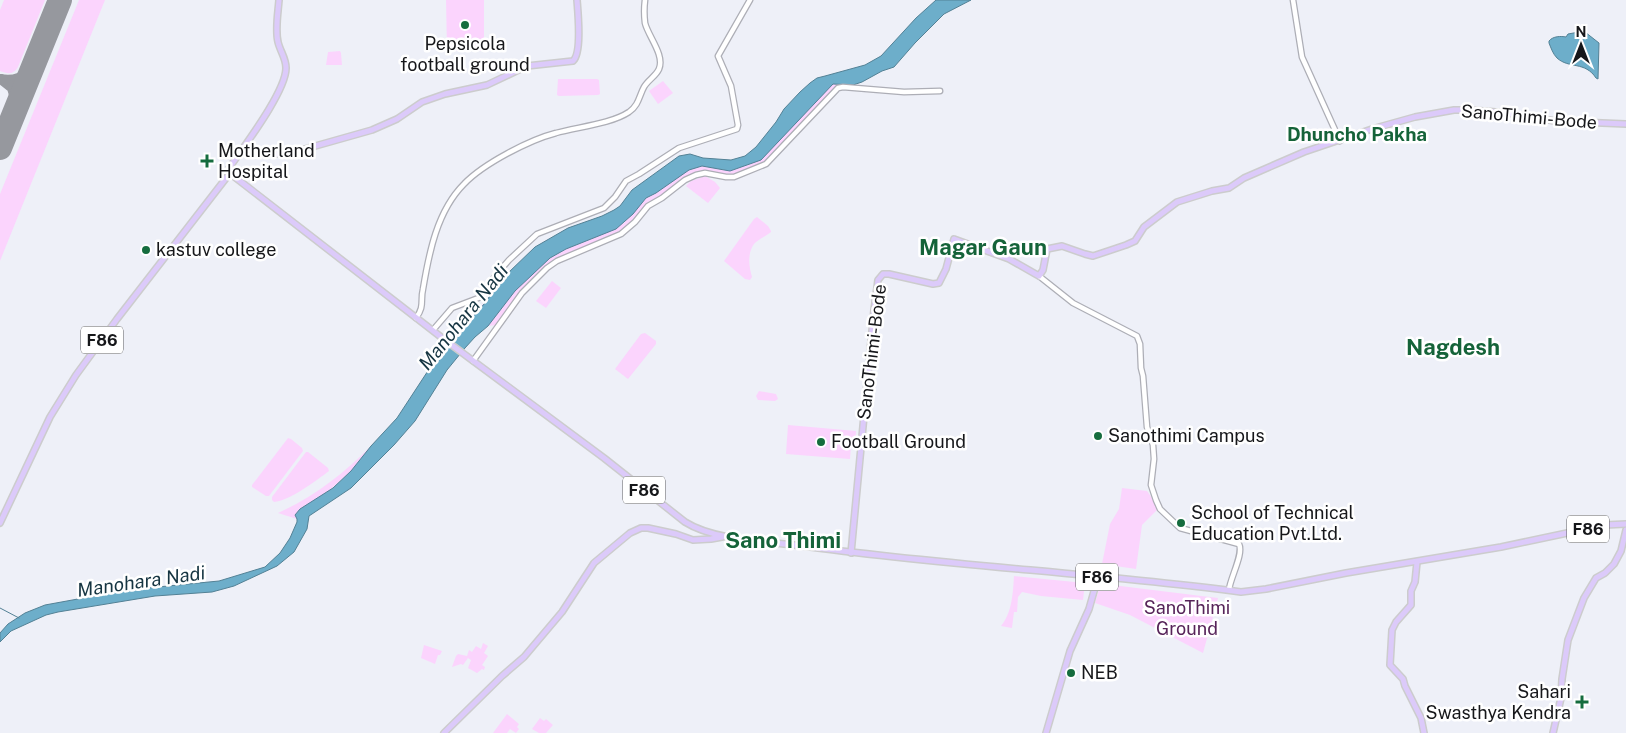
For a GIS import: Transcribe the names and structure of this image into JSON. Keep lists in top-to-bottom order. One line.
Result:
{"streets":{"main road":["SanoThimi-Bode","F86"]},"crossings":[["SanoThimi-Bode","F86"]],"districts":["Dhuncho Pakha","Magar Gaun","Nagdesh","Sano Thimi"],"water":["Manohara Nadi"],"parks":["SanoThimi Ground"],"places":{"other":["Pepsicola football ground","kastuv college","Sanothimi Campus","Football Ground","School of Technical Education Pvt.Ltd.","NEB"],"health":["Motherland Hospital","Sahari Swasthya Kendra"]},"north":"top"}
